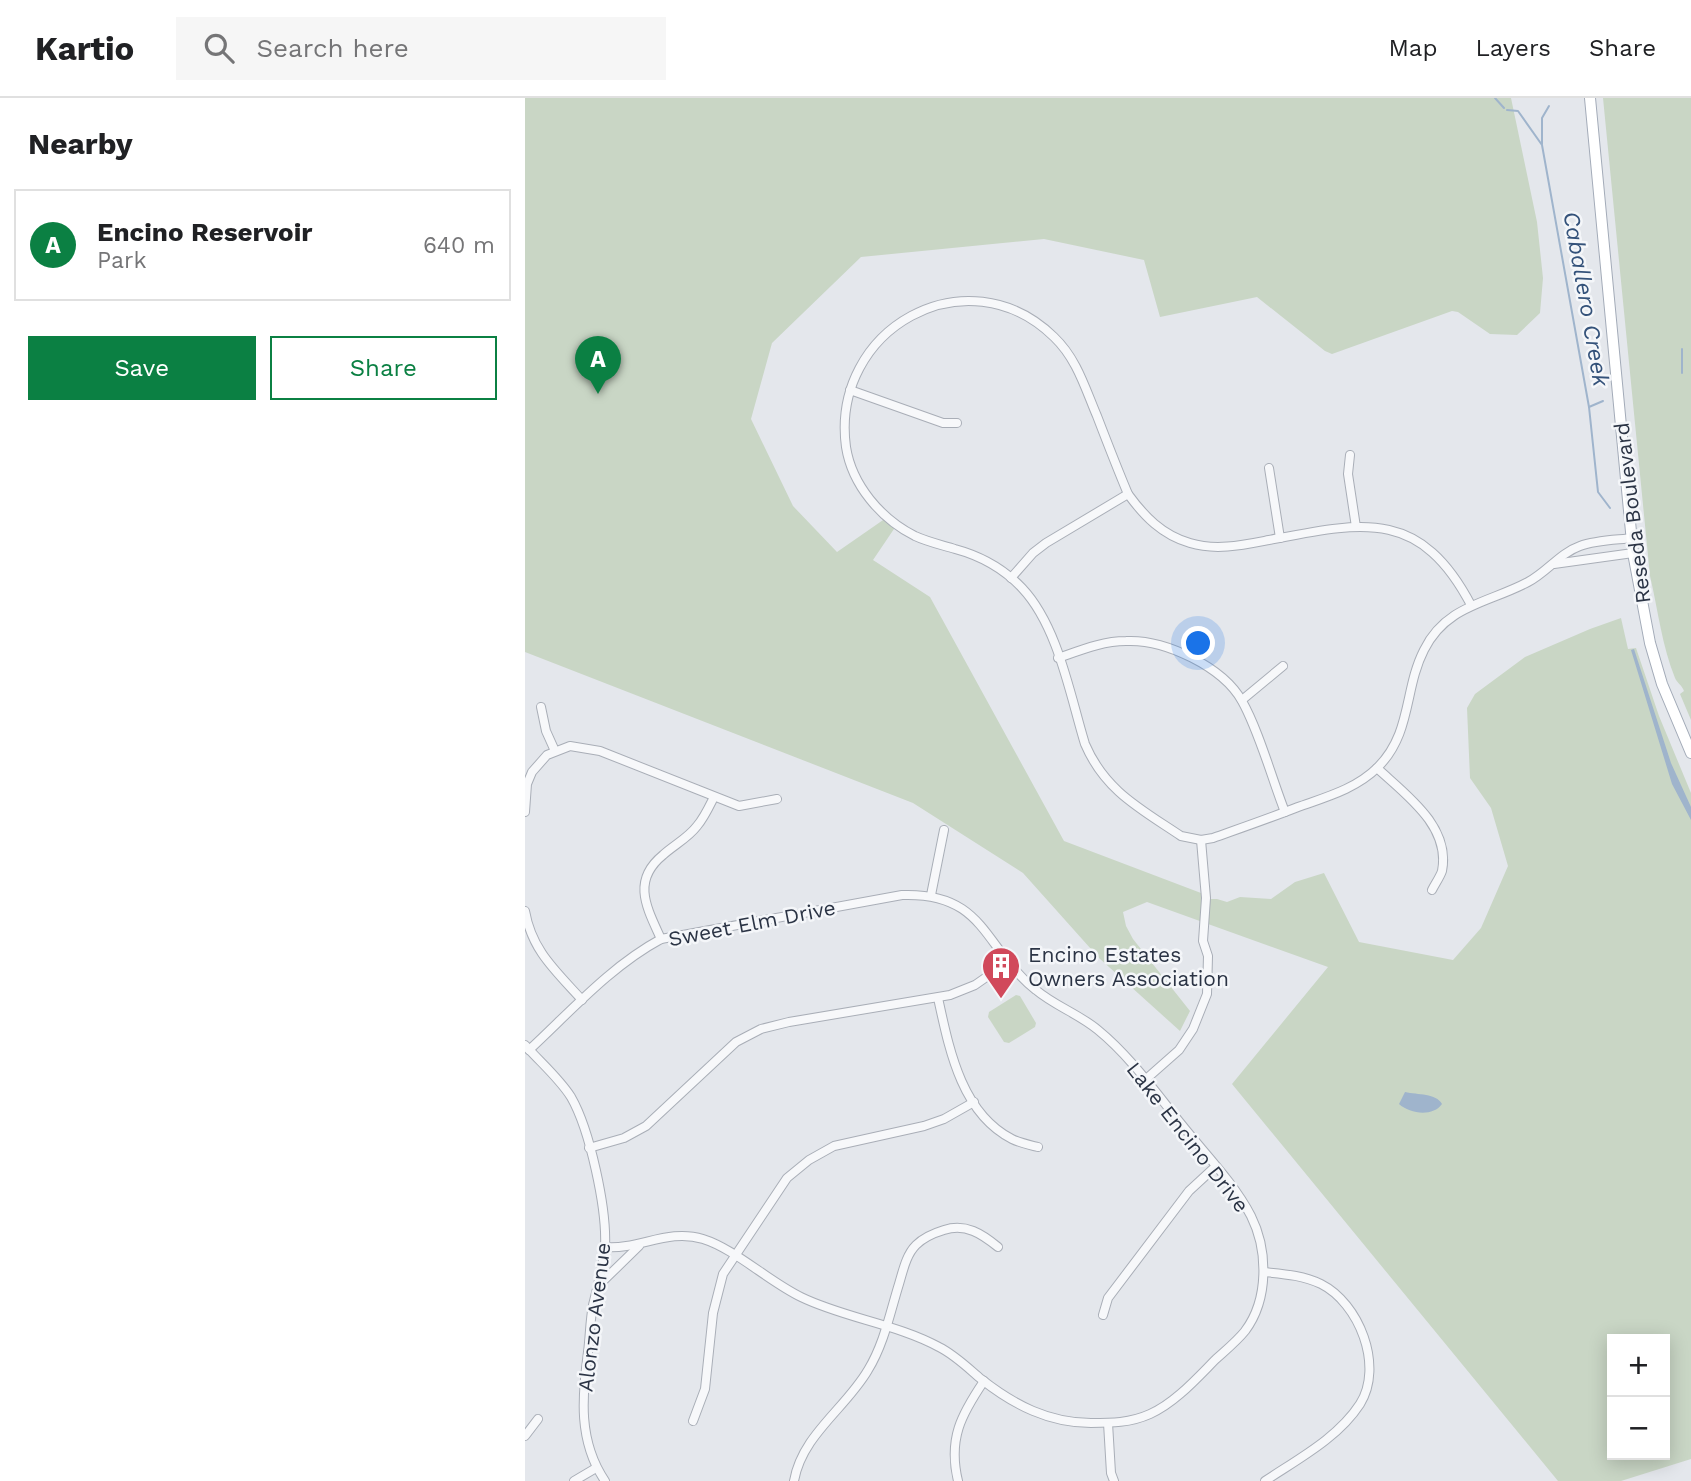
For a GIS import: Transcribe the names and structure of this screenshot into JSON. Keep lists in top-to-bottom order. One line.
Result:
{"streets":{"main road":["Reseda Boulevard"],"street":["Sweet Elm Drive","Lake Encino Drive","Alonzo Avenue"]},"crossings":[["Sweet Elm Drive","Lake Encino Drive"],["Sweet Elm Drive","Alonzo Avenue"],["Lake Encino Drive","Alonzo Avenue"]],"water":["Caballero Creek"],"places":{"building":["Encino Estates Owners Association"]},"page":{"header":"Kartio","search":"Search here","nav":["Map","Layers","Share"],"heading":"Nearby","list":[{"mark":"A","name":"Encino Reservoir","note":"Park","value":"640 m"}],"buttons":["Save","Share"],"pins":"A","map_buttons":["+","−"]}}
